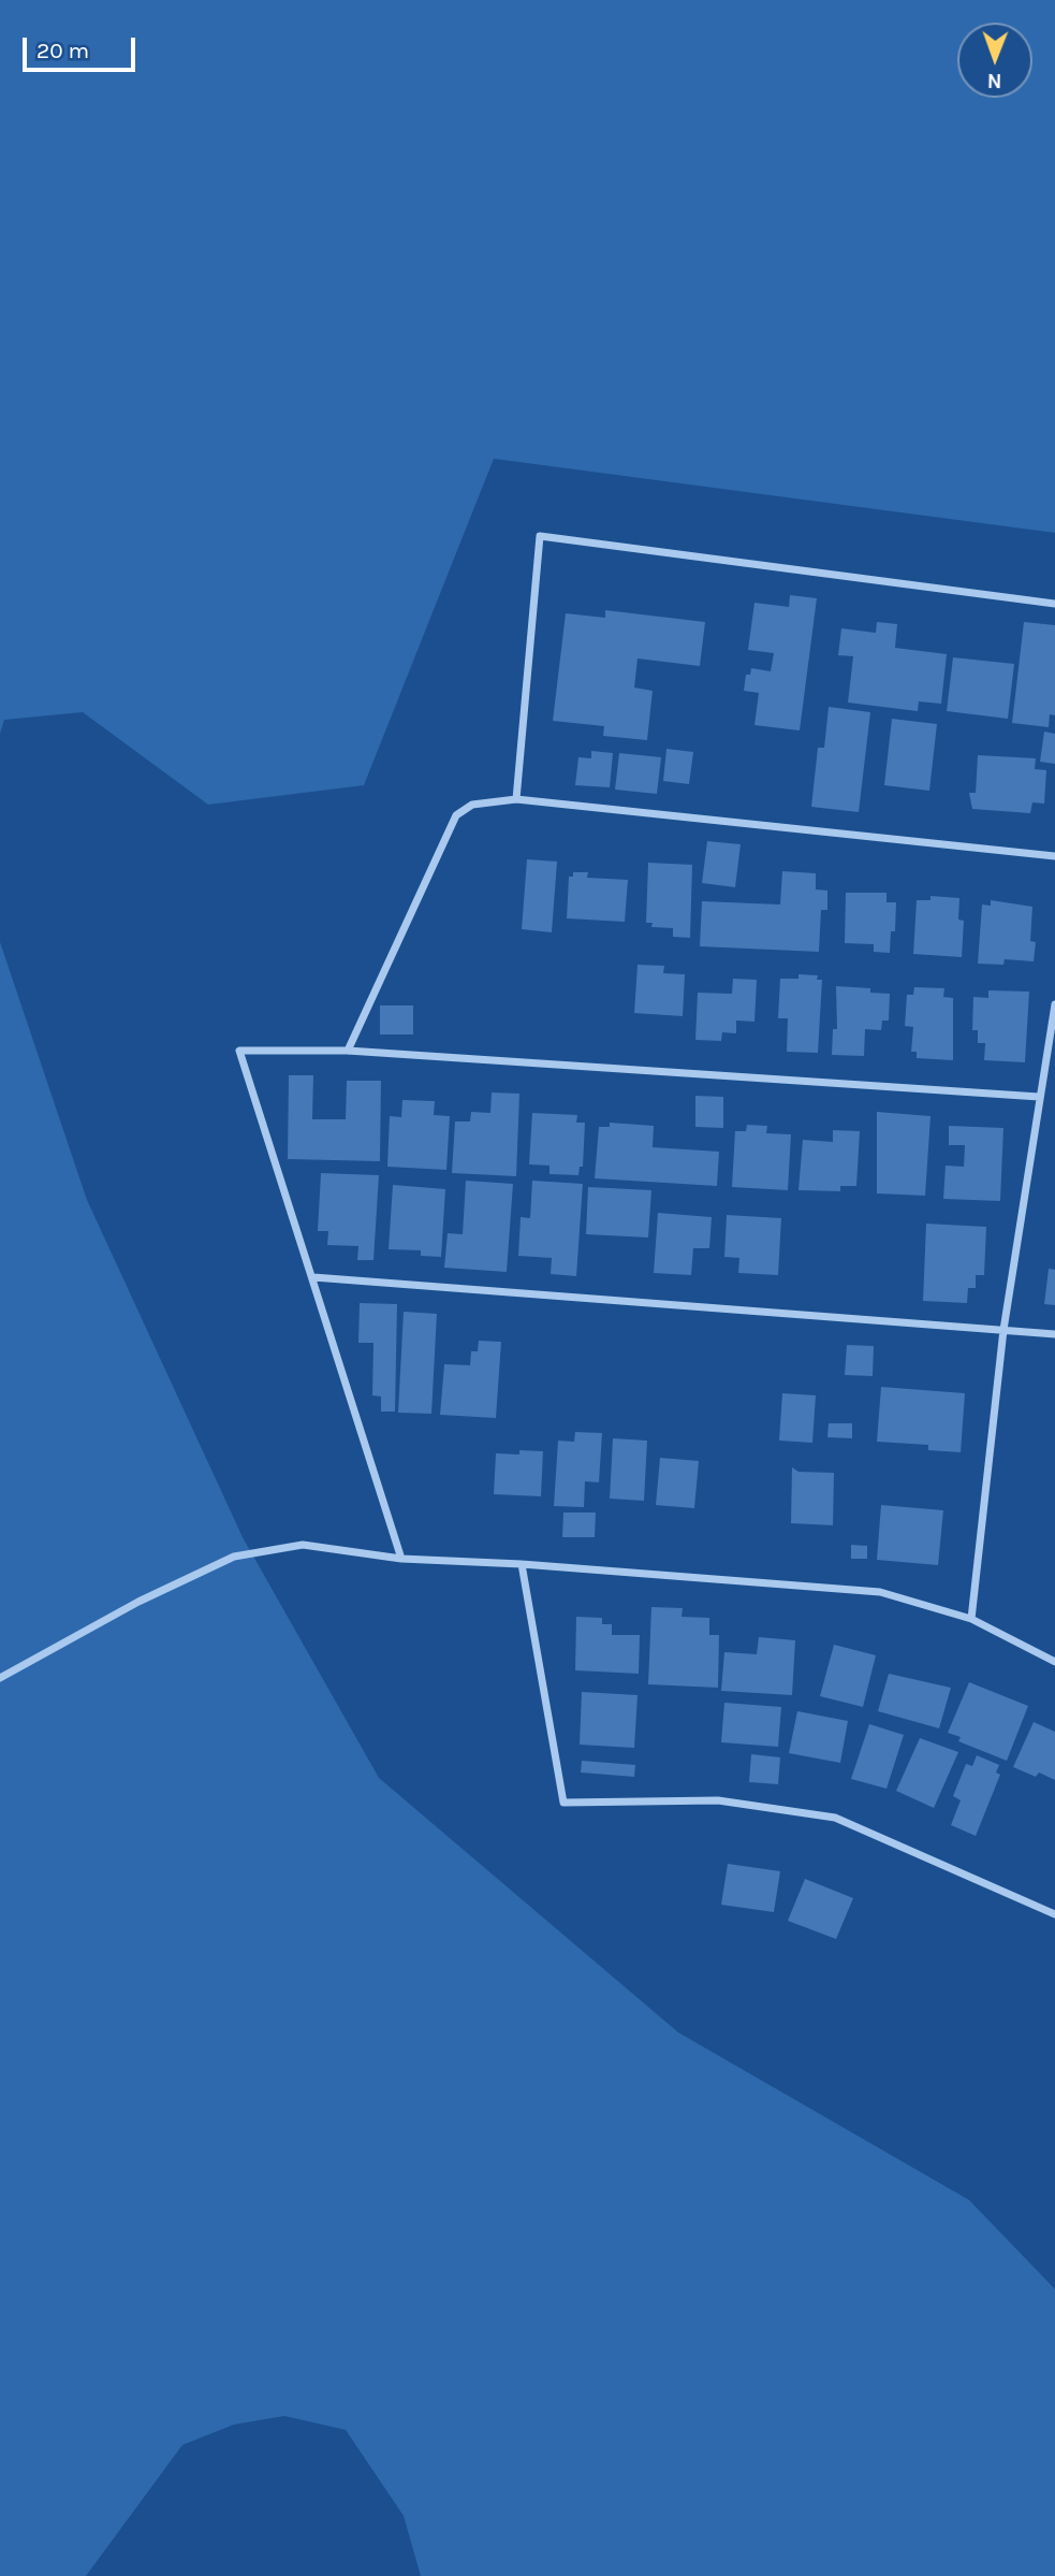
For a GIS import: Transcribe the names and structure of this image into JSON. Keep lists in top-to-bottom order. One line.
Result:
{"scale_bar":"20 m","north":"bottom"}
